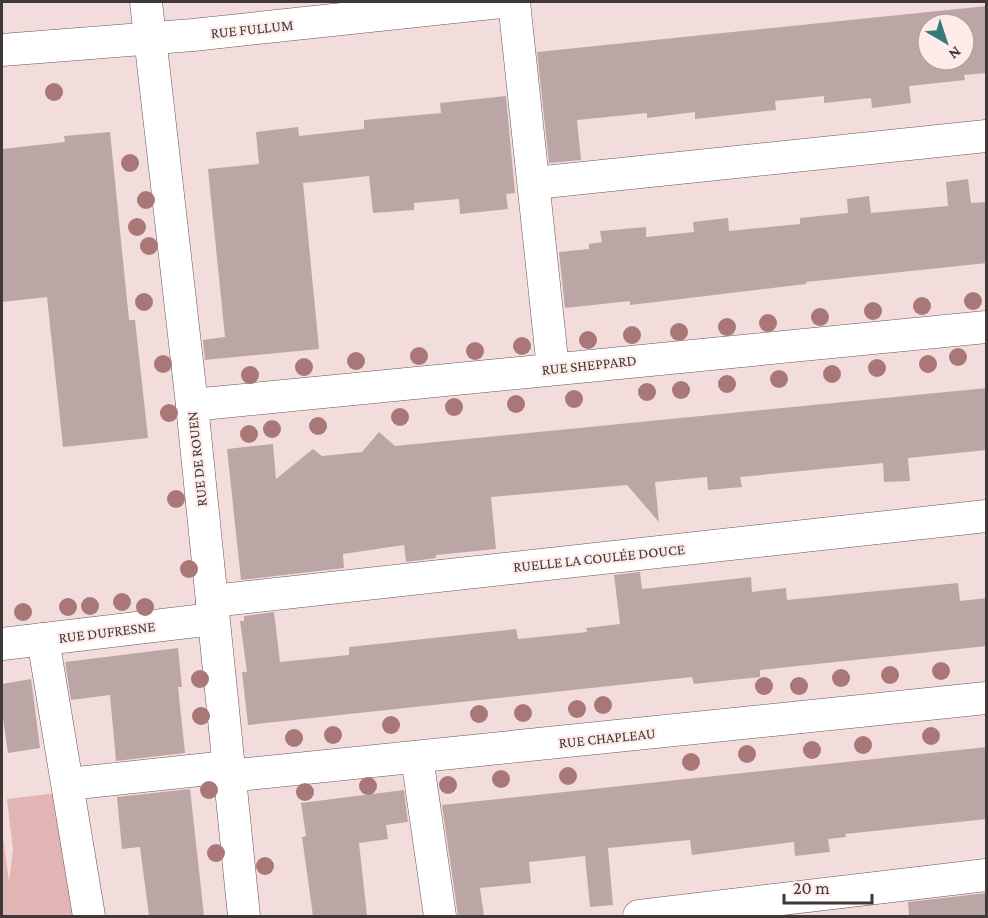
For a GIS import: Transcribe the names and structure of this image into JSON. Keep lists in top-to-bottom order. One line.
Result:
{"streets":{"street":["RUE FULLUM","RUE SHEPPARD","RUE DE ROUEN","RUELLE LA COULÉE DOUCE","RUE DUFRESNE","RUE CHAPLEAU"]},"crossings":[["RUE FULLUM","RUE DE ROUEN"],["RUE SHEPPARD","RUE DE ROUEN"],["RUE DE ROUEN","RUELLE LA COULÉE DOUCE"],["RUE DE ROUEN","RUE DUFRESNE"],["RUE DE ROUEN","RUE CHAPLEAU"],["RUELLE LA COULÉE DOUCE","RUE DUFRESNE"]],"scale_bar":"20 m","north":"bottom right"}
